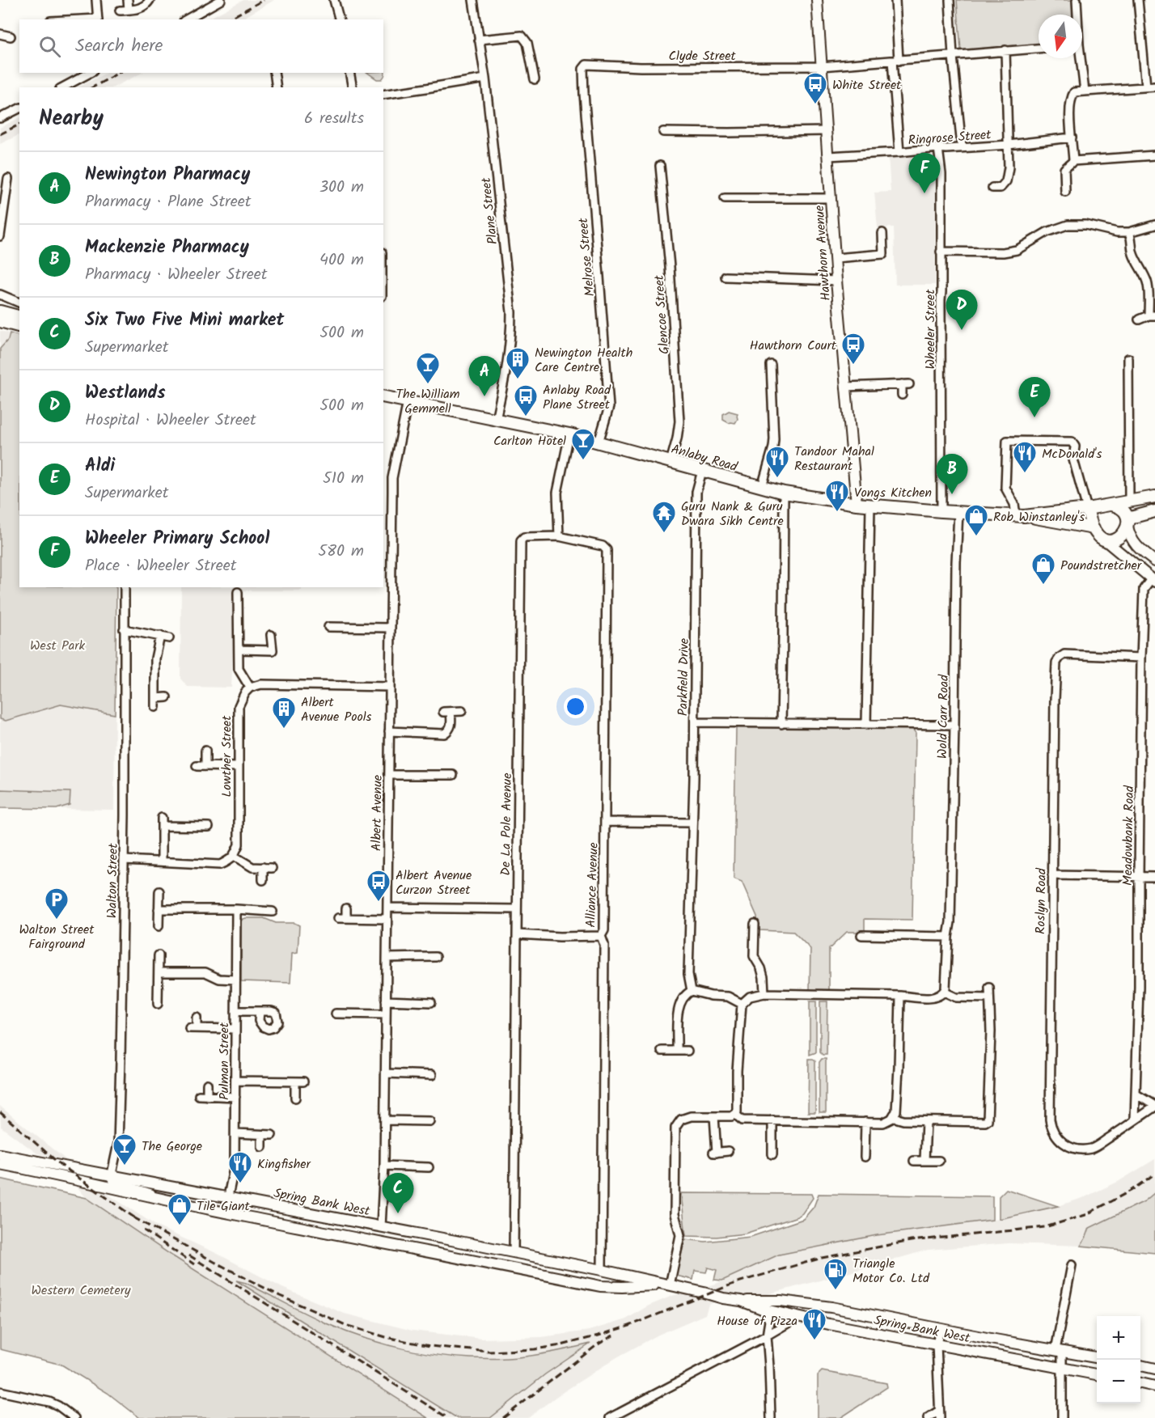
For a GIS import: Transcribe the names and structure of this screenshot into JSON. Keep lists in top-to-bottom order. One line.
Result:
{"streets":{"main road":["Anlaby Road"],"street":["Clyde Street","Ringrose Street","Plane Street","Hawthorn Avenue","Melrose Street","Glencoe Street","Wheeler Street","Parkfield Drive","Wold Carr Road","Lowther Street","Albert Avenue","De La Pole Avenue","Meadowbank Road","Walton Street","Alliance Avenue","Roslyn Road","Pulman Street","Spring Bank West"]},"crossings":[["Clyde Street","Hawthorn Avenue"],["Clyde Street","Melrose Street"],["Ringrose Street","Hawthorn Avenue"],["Ringrose Street","Wheeler Street"],["Plane Street","Anlaby Road"],["Hawthorn Avenue","Anlaby Road"],["Melrose Street","Anlaby Road"],["Glencoe Street","Anlaby Road"],["Wheeler Street","Anlaby Road"],["Anlaby Road","Parkfield Drive"],["Anlaby Road","Wold Carr Road"],["Anlaby Road","Albert Avenue"],["Albert Avenue","Spring Bank West"],["De La Pole Avenue","Alliance Avenue"],["De La Pole Avenue","Spring Bank West"],["Meadowbank Road","Roslyn Road"],["Walton Street","Spring Bank West"],["Alliance Avenue","Spring Bank West"],["Pulman Street","Spring Bank West"]],"parks":["West Park","Western Cemetery"],"places":{"bus stop":["White Street","Hawthorn Court","Anlaby Road Plane Street","Albert Avenue Curzon Street"],"building":["Newington Health Care Centre","Albert Avenue Pools"],"bar":["The William Gemmell","Carlton Hotel","The George"],"restaurant":["McDonald's","Tandoor Mahal Restaurant","Vongs Kitchen","Kingfisher","House of Pizza"],"temple":["Guru Nank & Guru Dwara Sikh Centre"],"shop":["Rob Winstanley's","Poundstretcher","Tile Giant"],"parking":["Walton Street Fairground"],"fuel station":["Triangle Motor Co. Ltd"]},"north":"bottom","page":{"search":"Search here","heading":["Nearby","6 results"],"list":[{"mark":"A","name":"Newington Pharmacy","note":"Pharmacy · Plane Street","value":"300 m"},{"mark":"B","name":"Mackenzie Pharmacy","note":"Pharmacy · Wheeler Street","value":"400 m"},{"mark":"C","name":"Six Two Five Mini market","note":"Supermarket","value":"500 m"},{"mark":"D","name":"Westlands","note":"Hospital · Wheeler Street","value":"500 m"},{"mark":"E","name":"Aldi","note":"Supermarket","value":"510 m"},{"mark":"F","name":"Wheeler Primary School","note":"Place · Wheeler Street","value":"580 m"}],"pins":["F","D","A","E","B","C"],"map_buttons":["+","−"]}}
